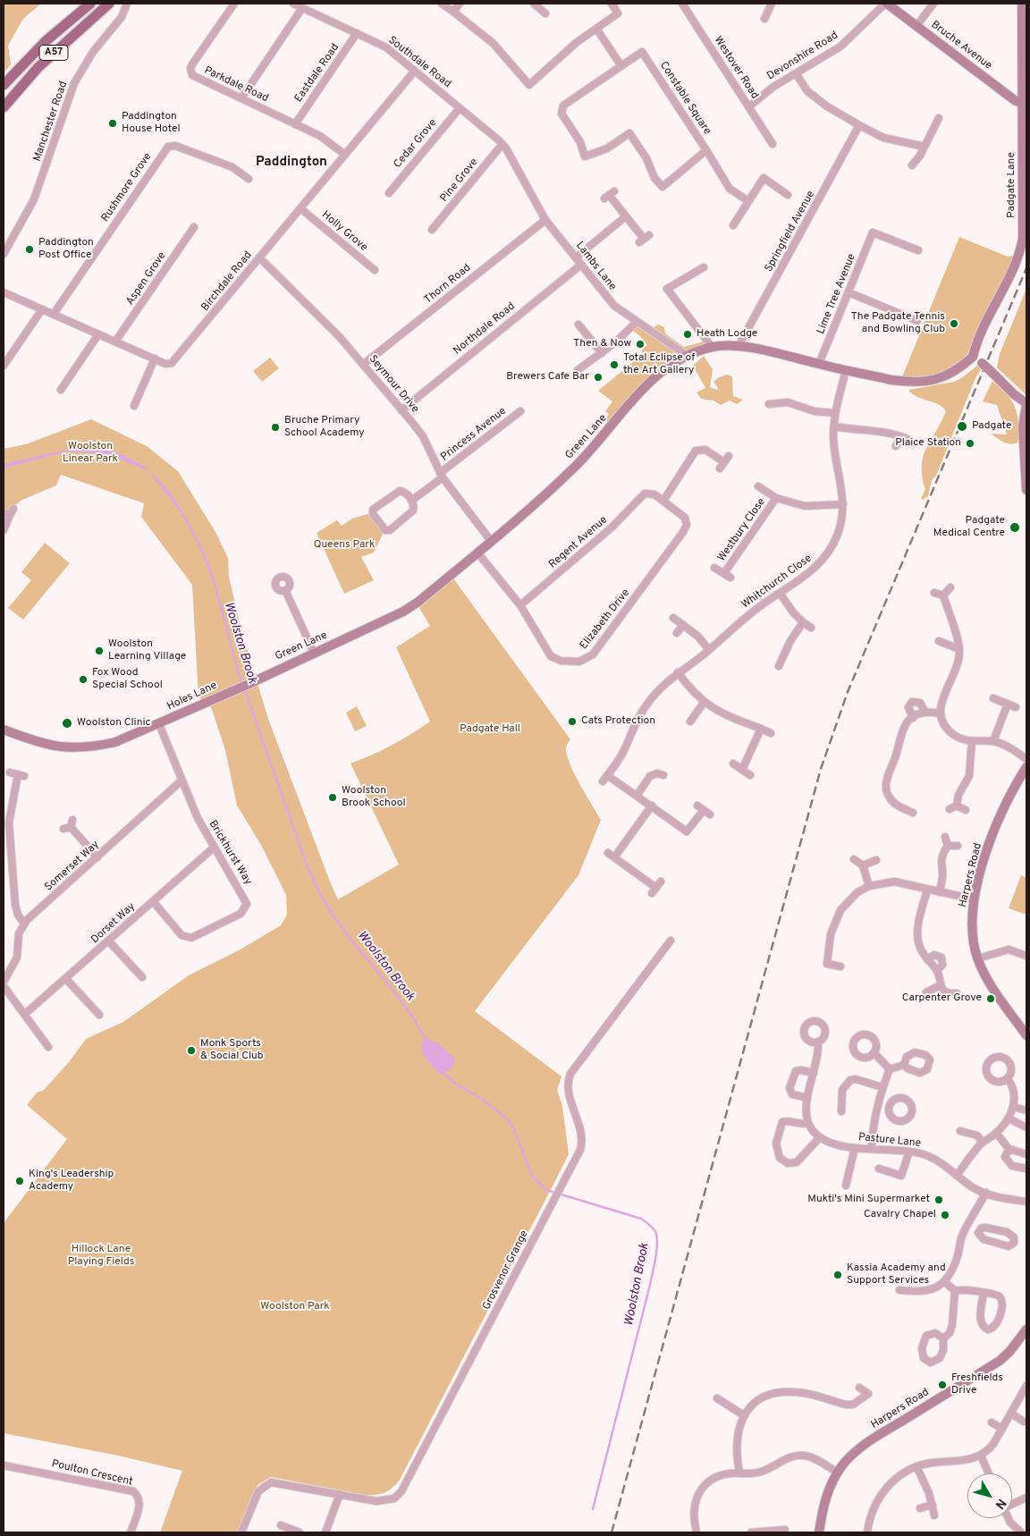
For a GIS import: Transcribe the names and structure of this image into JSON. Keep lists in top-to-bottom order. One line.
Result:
{"streets":{"main road":["A57"],"street":["Bruche Avenue","Devonshire Road","Southdale Road","Westover Road","Eastdale Road","Parkdale Road","Constable Square","Manchester Road","Cedar Grove","Pine Grove","Padgate Lane","Rushmore Grove","Holly Grove","Springfield Avenue","Lambs Lane","Aspen Grove","Birchdale Road","Thorn Road","Lime Tree Avenue","Northdale Road","Seymour Drive","Princess Avenue","Green Lane","Westbury Close","Regent Avenue","Whitchurch Close","Elizabeth Drive","Holes Lane","Brickhurst Way","Somerset Way","Harpers Road","Dorset Way","Pasture Lane","Grosvenor Grange","Poulton Crescent"]},"crossings":[["Bruche Avenue","Devonshire Road"],["Bruche Avenue","Padgate Lane"],["Devonshire Road","Westover Road"],["Southdale Road","Eastdale Road"],["Southdale Road","Cedar Grove"],["Southdale Road","Pine Grove"],["Southdale Road","Lambs Lane"],["Southdale Road","Birchdale Road"],["Eastdale Road","Parkdale Road"],["Parkdale Road","Birchdale Road"],["Padgate Lane","Green Lane"],["Rushmore Grove","Birchdale Road"],["Holly Grove","Birchdale Road"],["Springfield Avenue","Green Lane"],["Lambs Lane","Thorn Road"],["Lambs Lane","Northdale Road"],["Lambs Lane","Green Lane"],["Aspen Grove","Birchdale Road"],["Birchdale Road","Seymour Drive"],["Thorn Road","Seymour Drive"],["Lime Tree Avenue","Green Lane"],["Northdale Road","Seymour Drive"],["Seymour Drive","Princess Avenue"],["Seymour Drive","Green Lane"],["Green Lane","Whitchurch Close"],["Green Lane","Elizabeth Drive"],["Green Lane","Holes Lane"],["Westbury Close","Whitchurch Close"],["Regent Avenue","Elizabeth Drive"],["Holes Lane","Brickhurst Way"],["Brickhurst Way","Somerset Way"],["Brickhurst Way","Dorset Way"]],"districts":["Paddington"],"water":["Woolston Brook"],"parks":["Woolston Linear Park","Queens Park","Padgate Hall","Hillock Lane Playing Fields","Woolston Park"],"places":["Paddington House Hotel","Paddington Post Office","The Padgate Tennis and Bowling Club","Heath Lodge","Then & Now","Total Eclipse of the Art Gallery","Brewers Cafe Bar","Padgate","Bruche Primary School Academy","Plaice Station","Padgate Medical Centre","Woolston Learning Village","Fox Wood Special School","Cats Protection","Woolston Clinic","Woolston Brook School","Carpenter Grove","Monk Sports & Social Club","King's Leadership Academy","Mukti's Mini Supermarket","Cavalry Chapel","Kassia Academy and Support Services","Freshfields Drive"],"north":"bottom right"}
